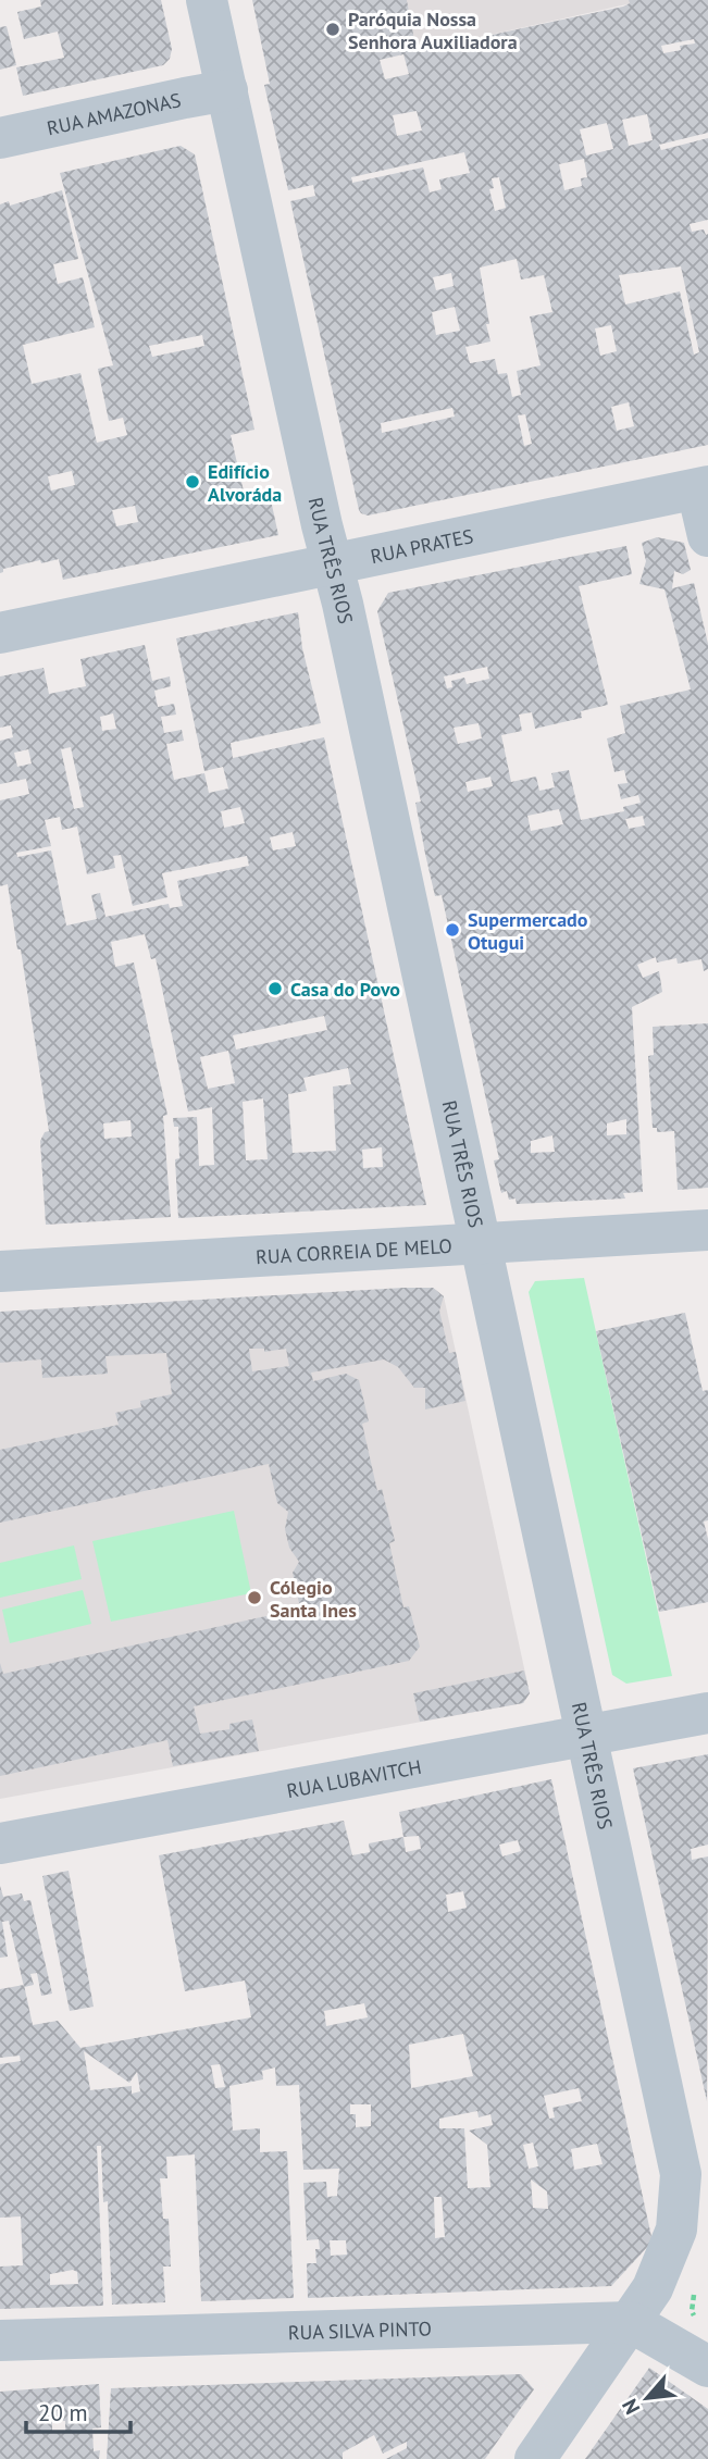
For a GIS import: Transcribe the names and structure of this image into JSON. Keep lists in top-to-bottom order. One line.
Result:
{"streets":{"street":["RUA AMAZONAS","RUA PRATES","RUA TRÊS RIOS","RUA CORREIA DE MELO","RUA LUBAVITCH","RUA SILVA PINTO"]},"crossings":[["RUA AMAZONAS","RUA TRÊS RIOS"],["RUA PRATES","RUA TRÊS RIOS"],["RUA TRÊS RIOS","RUA CORREIA DE MELO"],["RUA TRÊS RIOS","RUA LUBAVITCH"],["RUA TRÊS RIOS","RUA SILVA PINTO"]],"places":["Paróquia Nossa Senhora Auxiliadora","Edifício Alvoráda","Supermercado Otugui","Casa do Povo","Cólegio Santa Ines"],"scale_bar":"20 m","north":"bottom left"}
